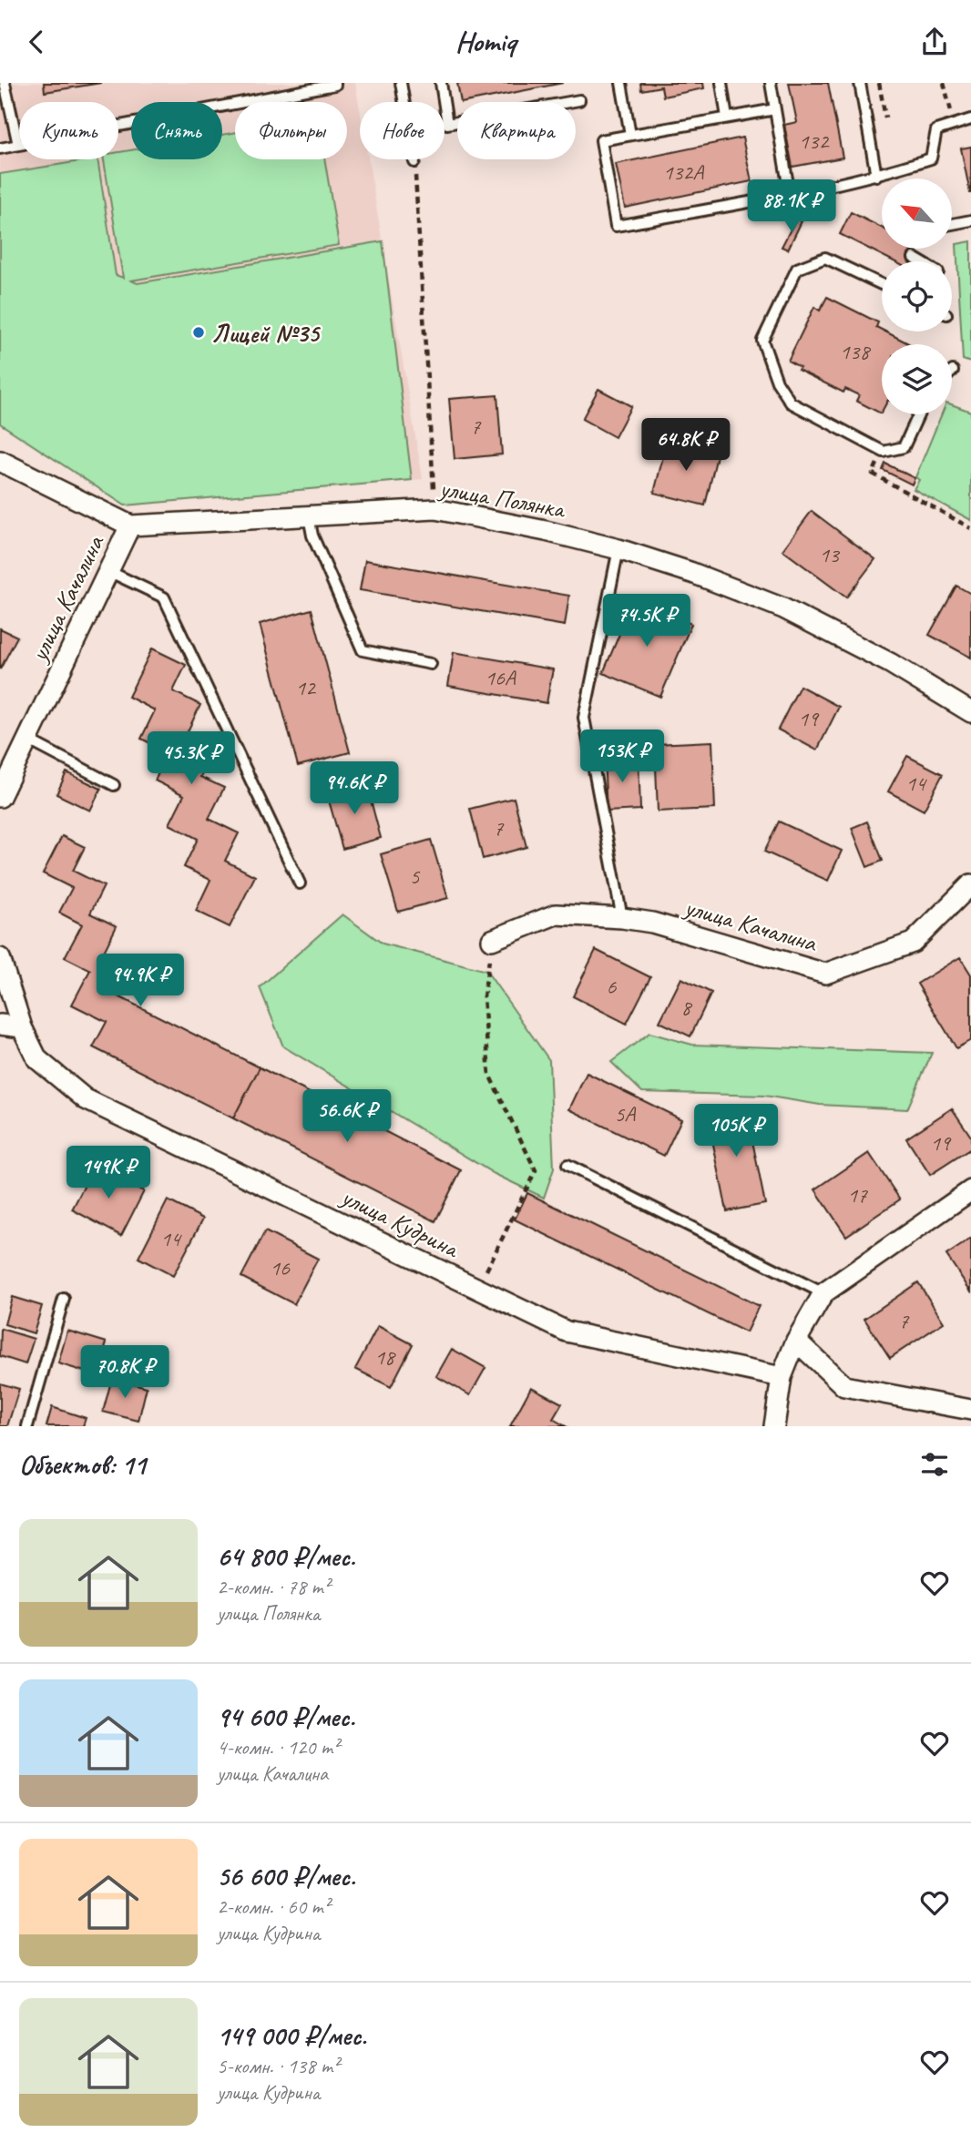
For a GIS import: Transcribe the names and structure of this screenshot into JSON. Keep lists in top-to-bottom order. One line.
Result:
{"streets":{"street":["улица Полянка","улица Качалина","улица Кудрина"]},"crossings":[["улица Полянка","улица Качалина"]],"places":["Лицей №35"],"house_numbers":["132","132А","138","7","13","16А","12","19","14","7","5","6","8","5А","19","17","14","16","7","18"],"north":"top left","page":{"header":"Homiq","chip":["Купить","Снять","Фильтры","Новое","Квартира"],"price":["88.1K ₽","64.8K ₽","74.5K ₽","153K ₽","45.3K ₽","94.6K ₽","94.9K ₽","56.6K ₽","105K ₽","149K ₽","70.8K ₽"],"heading":"Объектов: 11","list":[{"name":"64 800 ₽/мес.","note":"2-комн. · 78 m² · улица Полянка"},{"name":"94 600 ₽/мес.","note":"4-комн. · 120 m² · улица Качалина"},{"name":"56 600 ₽/мес.","note":"2-комн. · 60 m² · улица Кудрина"},{"name":"149 000 ₽/мес.","note":"5-комн. · 138 m² · улица Кудрина"}]}}
